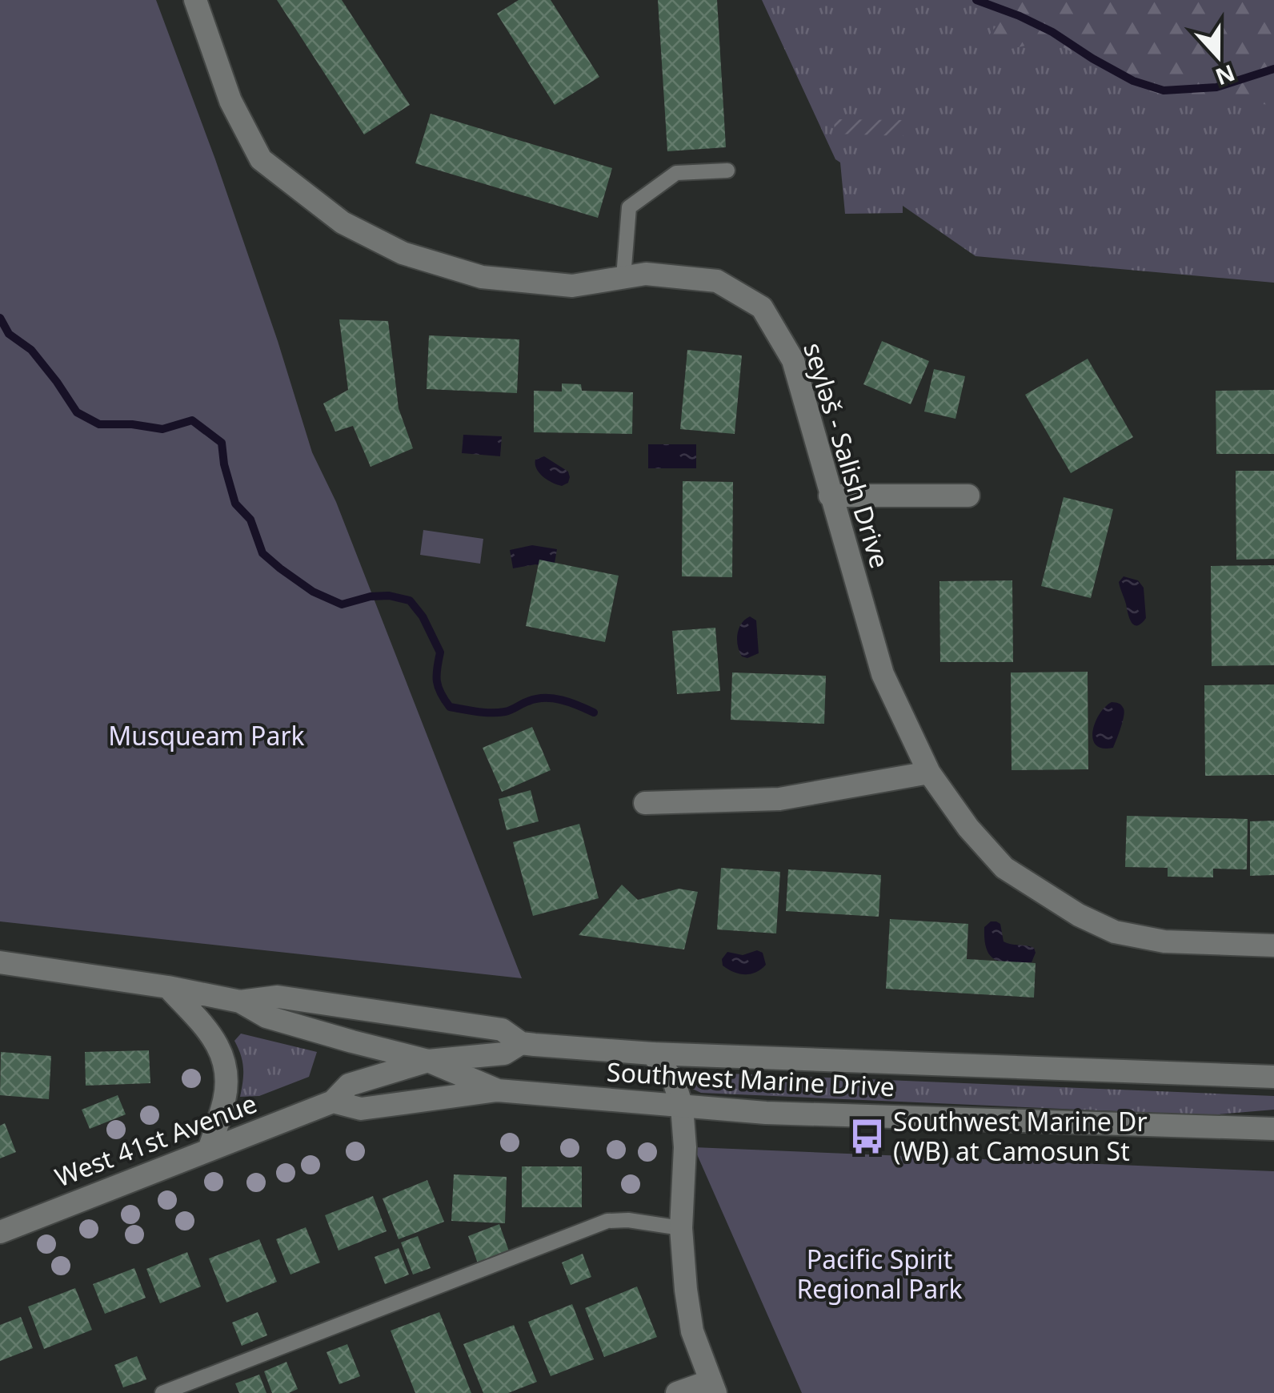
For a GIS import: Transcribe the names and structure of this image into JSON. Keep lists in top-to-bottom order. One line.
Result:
{"streets":{"main road":["seyləš - Salish Drive","Southwest Marine Drive","West 41st Avenue"]},"crossings":[["Southwest Marine Drive","West 41st Avenue"]],"parks":["Musqueam Park","Pacific Spirit Regional Park"],"places":{"bus stop":["Southwest Marine Dr (WB) at Camosun St"]},"north":"bottom"}
